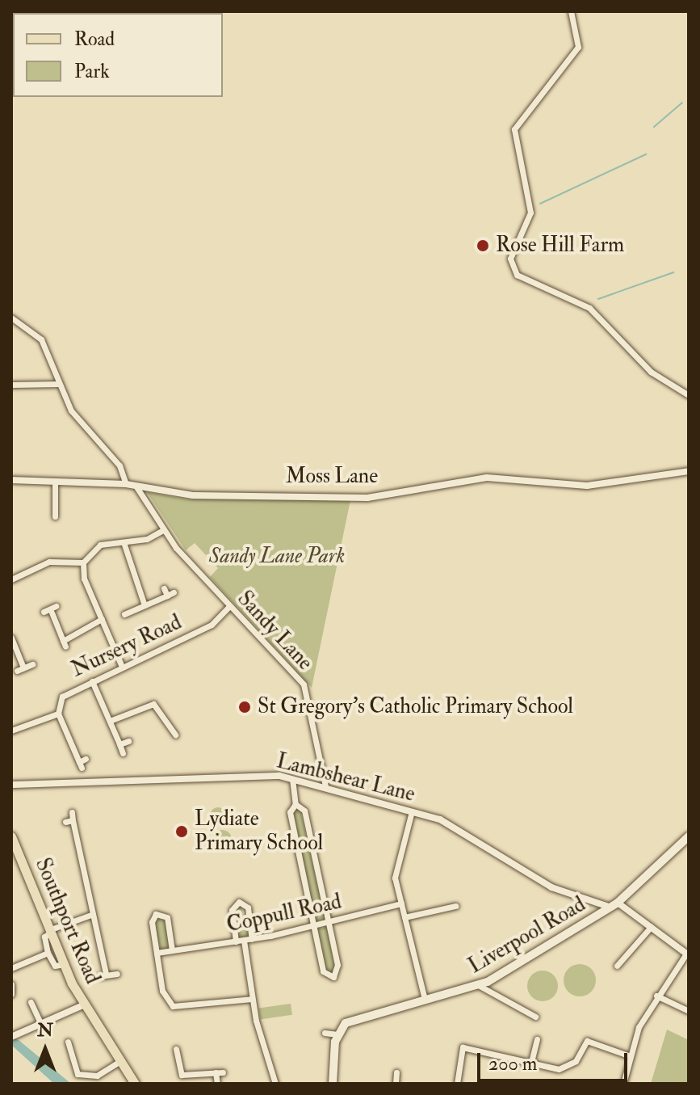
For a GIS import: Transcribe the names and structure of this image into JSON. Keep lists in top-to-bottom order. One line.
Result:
{"streets":{"main road":["Southport Road","Liverpool Road"],"street":["Moss Lane","Sandy Lane","Nursery Road","Lambshear Lane","Coppull Road"]},"crossings":[["Moss Lane","Sandy Lane"],["Sandy Lane","Nursery Road"],["Sandy Lane","Lambshear Lane"],["Lambshear Lane","Liverpool Road"]],"parks":["Sandy Lane Park"],"places":["Rose Hill Farm","St Gregory's Catholic Primary School","Lydiate Primary School"],"legend":["Road","Park"],"scale_bar":"200 m","north":"top"}
